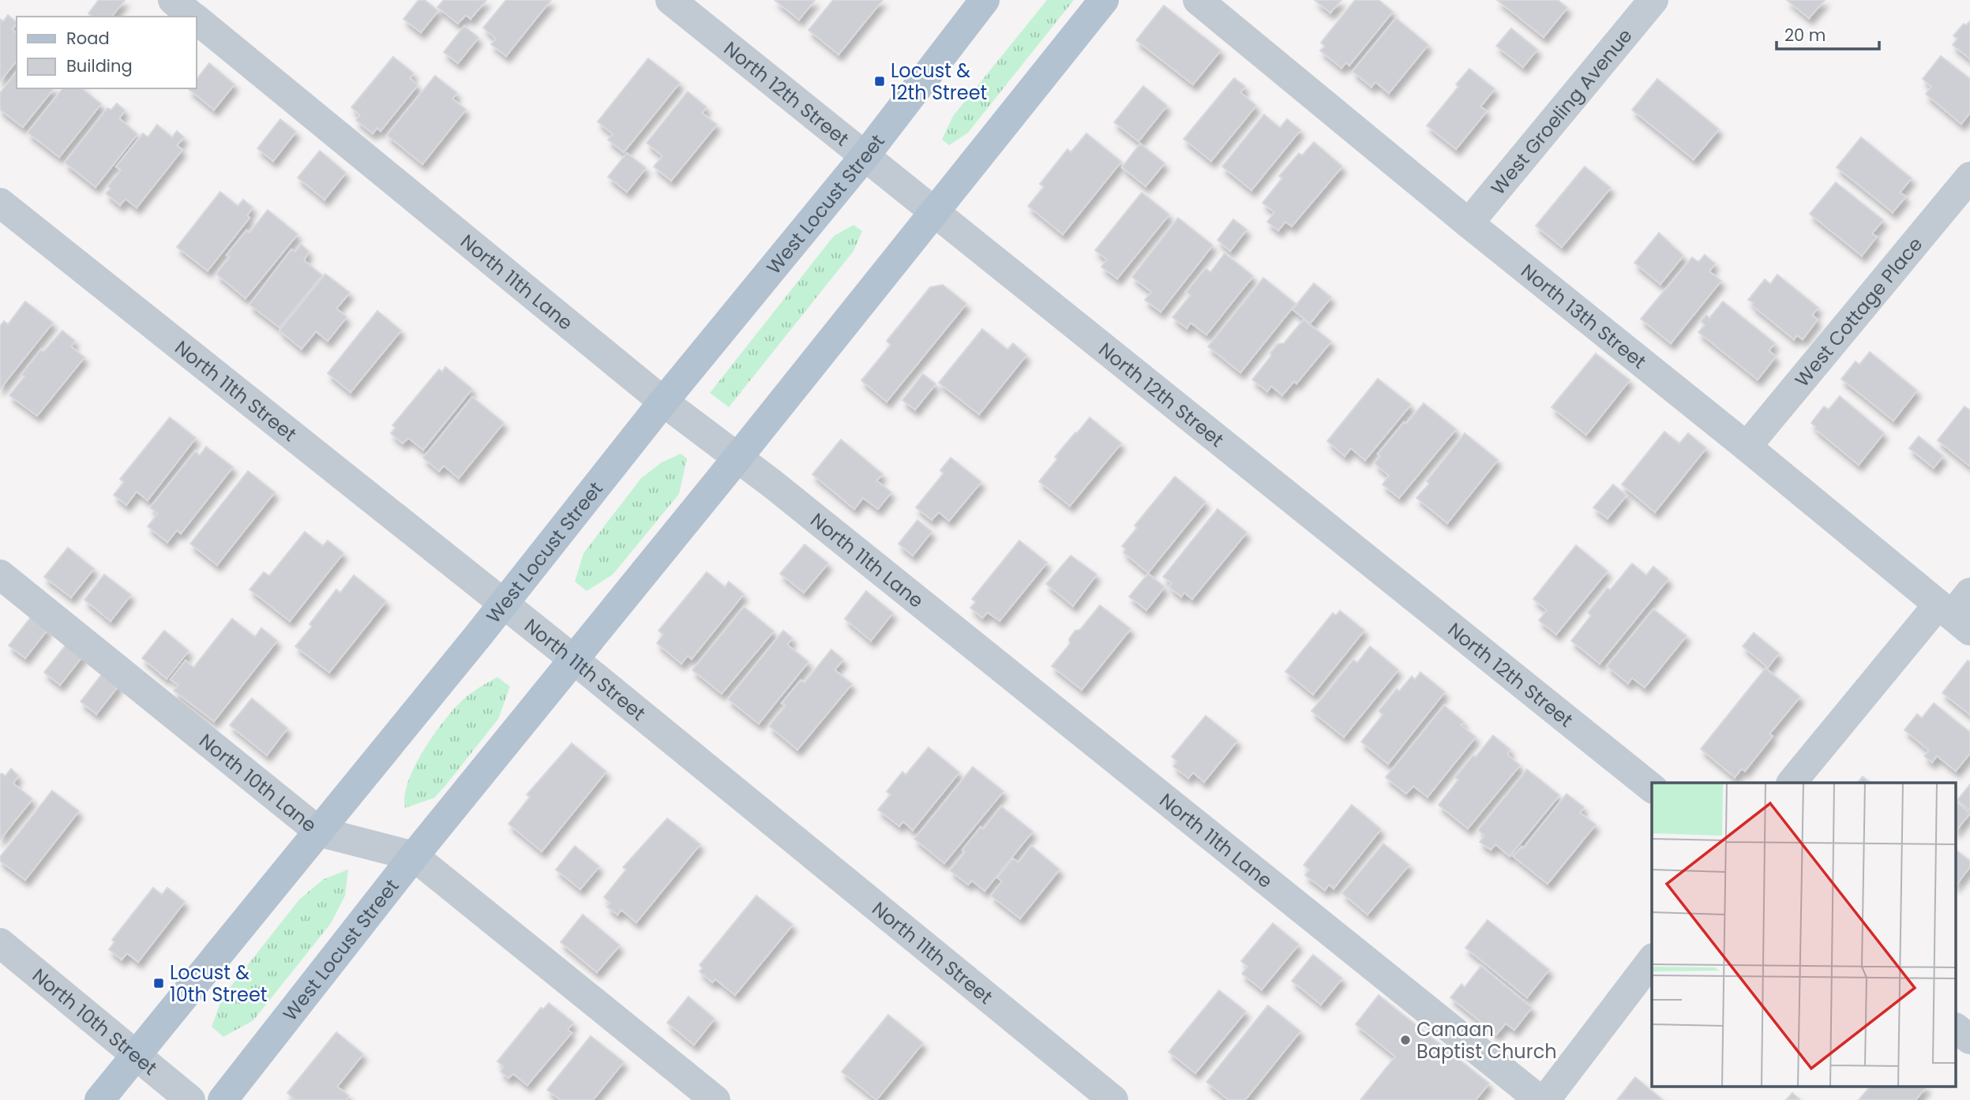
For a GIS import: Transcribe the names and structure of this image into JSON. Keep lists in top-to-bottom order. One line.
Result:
{"streets":{"main road":["West Locust Street"],"street":["North 12th Street","West Groeling Avenue","North 11th Lane","West Cottage Place","North 13th Street","North 11th Street","North 10th Lane","North 10th Street"]},"crossings":[["North 12th Street","West Locust Street"],["West Groeling Avenue","North 13th Street"],["West Locust Street","North 11th Lane"],["West Locust Street","North 11th Street"],["West Locust Street","North 10th Lane"],["West Locust Street","North 10th Street"],["West Cottage Place","North 13th Street"]],"places":{"transit":["Locust & 12th Street","Locust & 10th Street"],"other":["Canaan Baptist Church"]},"legend":["Road","Building"],"scale_bar":"20 m"}
